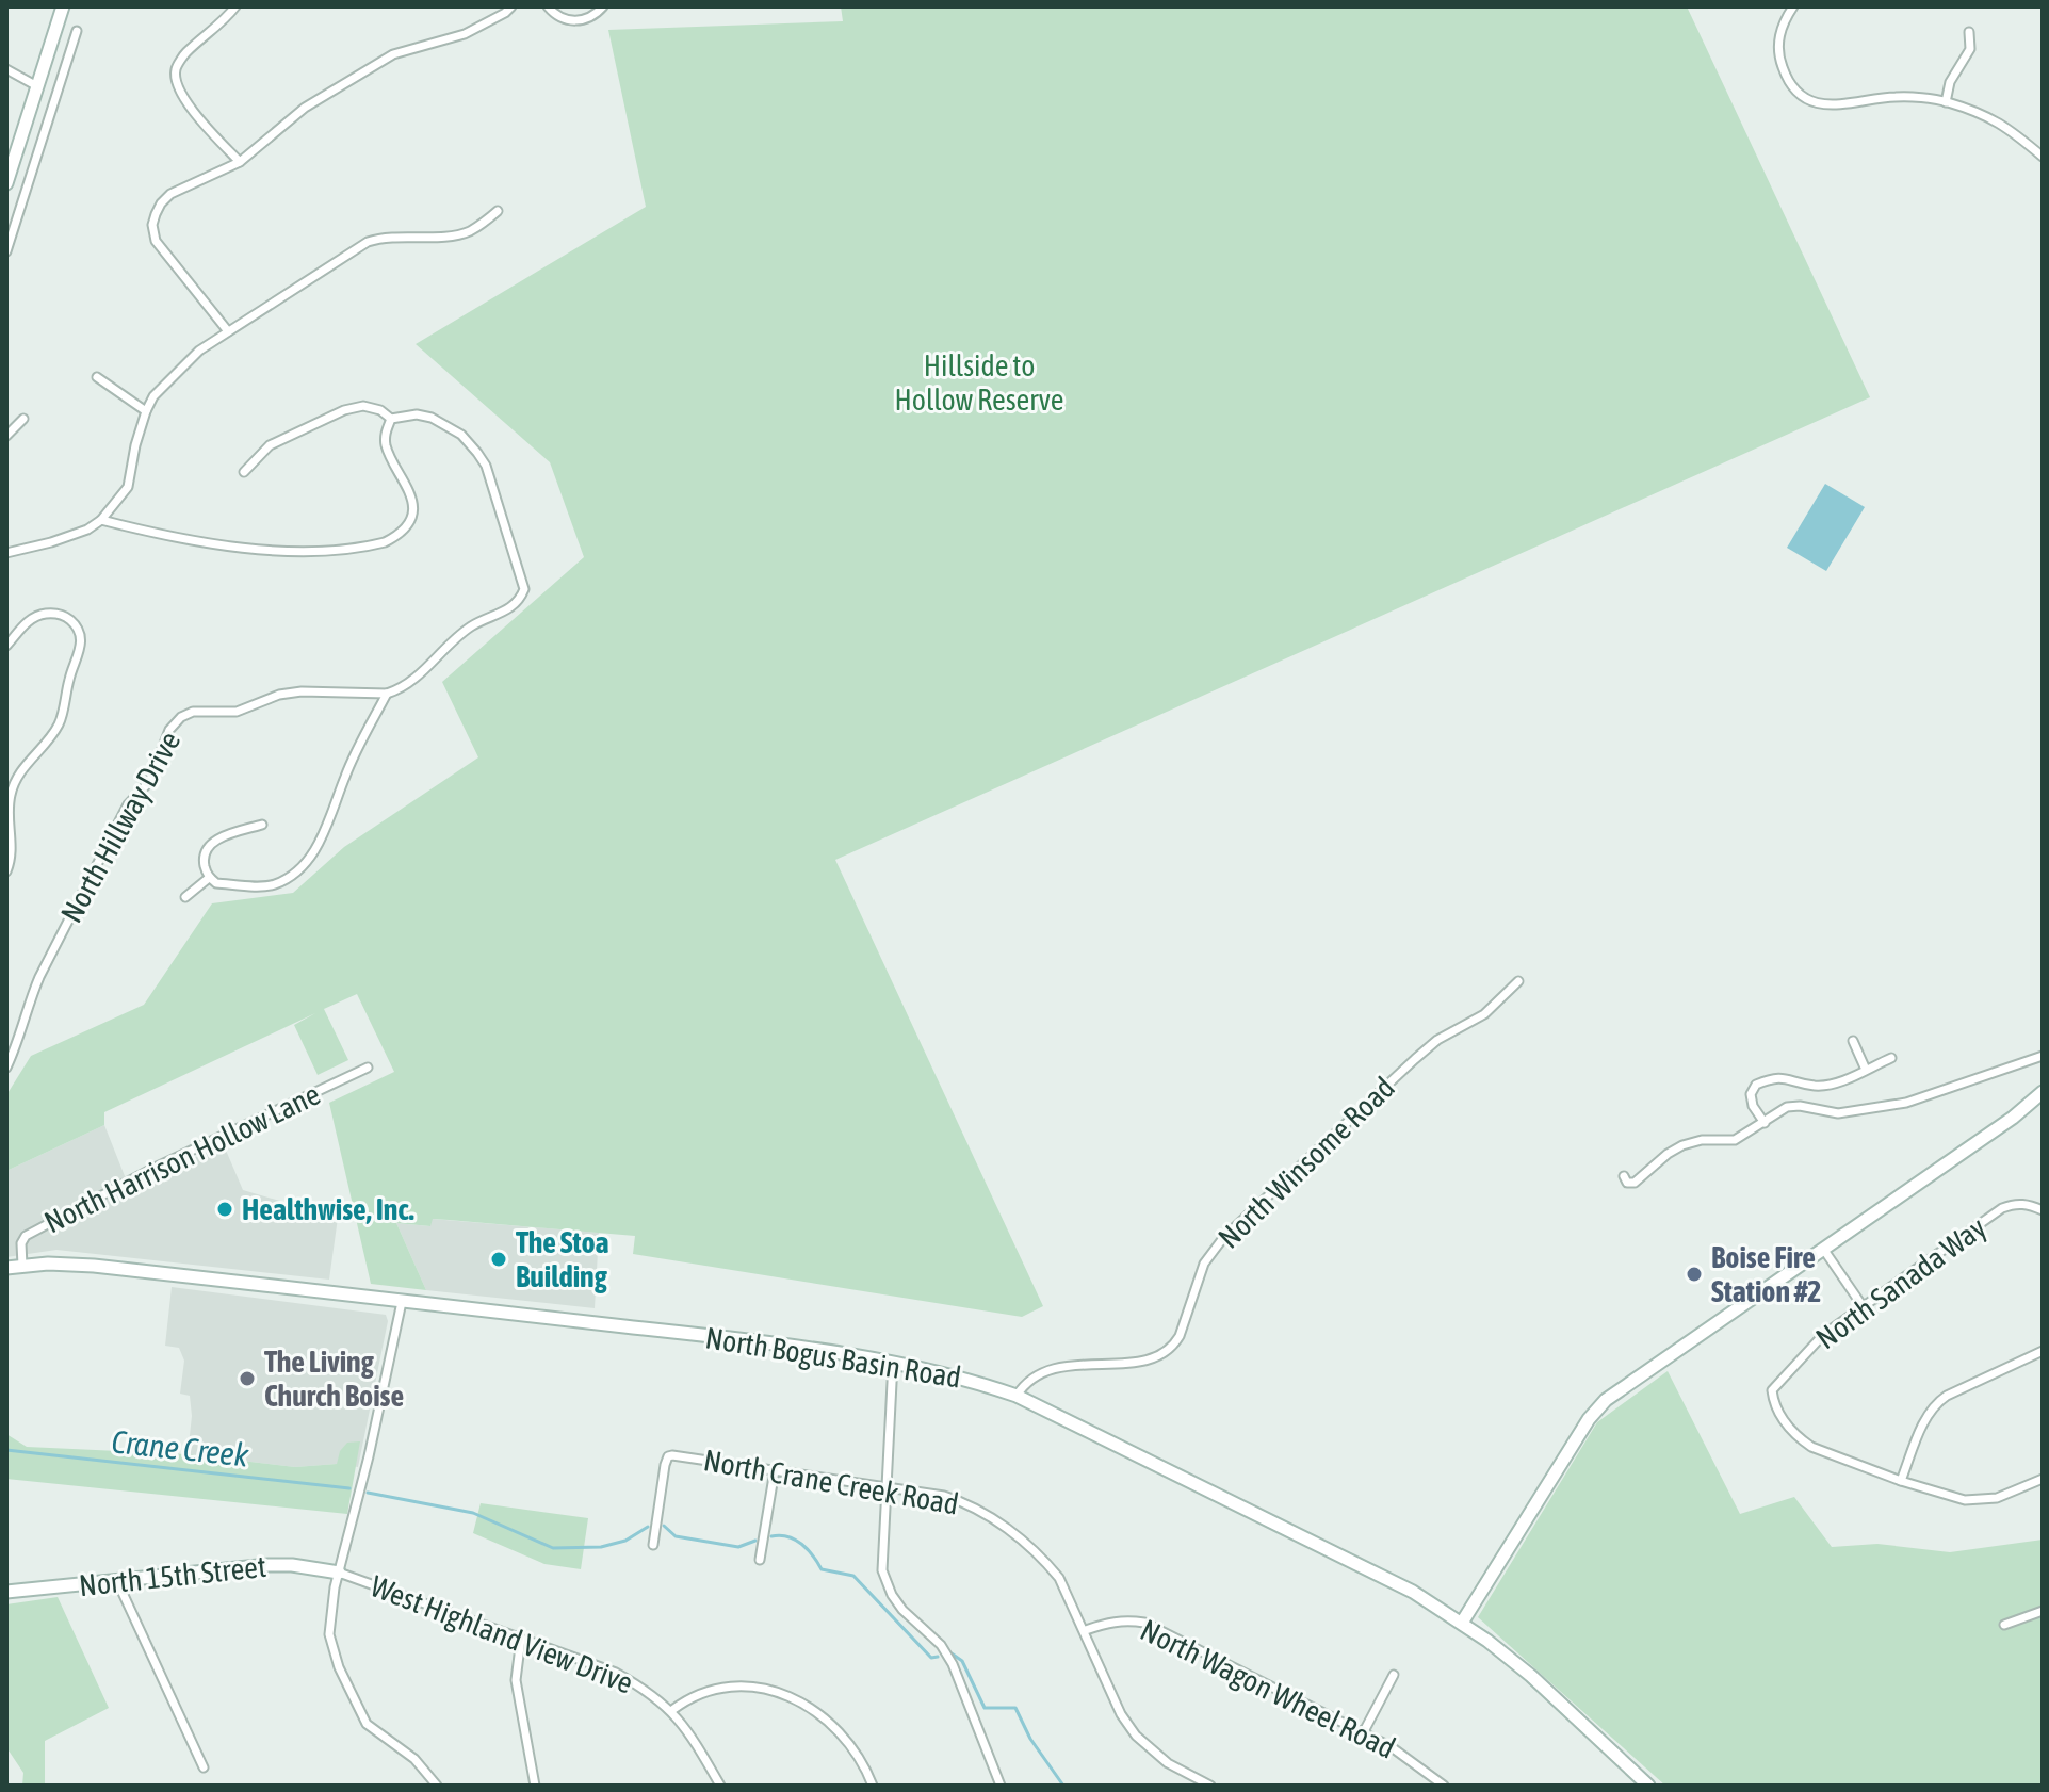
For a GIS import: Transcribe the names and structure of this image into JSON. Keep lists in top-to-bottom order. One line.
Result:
{"streets":{"street":["North Hillway Drive","North Harrison Hollow Lane","North Winsome Road","North Sanada Way","North Bogus Basin Road","North Crane Creek Road","North 15th Street","West Highland View Drive","North Wagon Wheel Road"]},"crossings":[["North Harrison Hollow Lane","North Bogus Basin Road"],["North Winsome Road","North Bogus Basin Road"],["North Crane Creek Road","North Wagon Wheel Road"],["North 15th Street","West Highland View Drive"]],"water":["Crane Creek"],"parks":["Hillside to Hollow Reserve"],"places":["Healthwise, Inc.","The Stoa Building","Boise Fire Station #2","The Living Church Boise"]}
